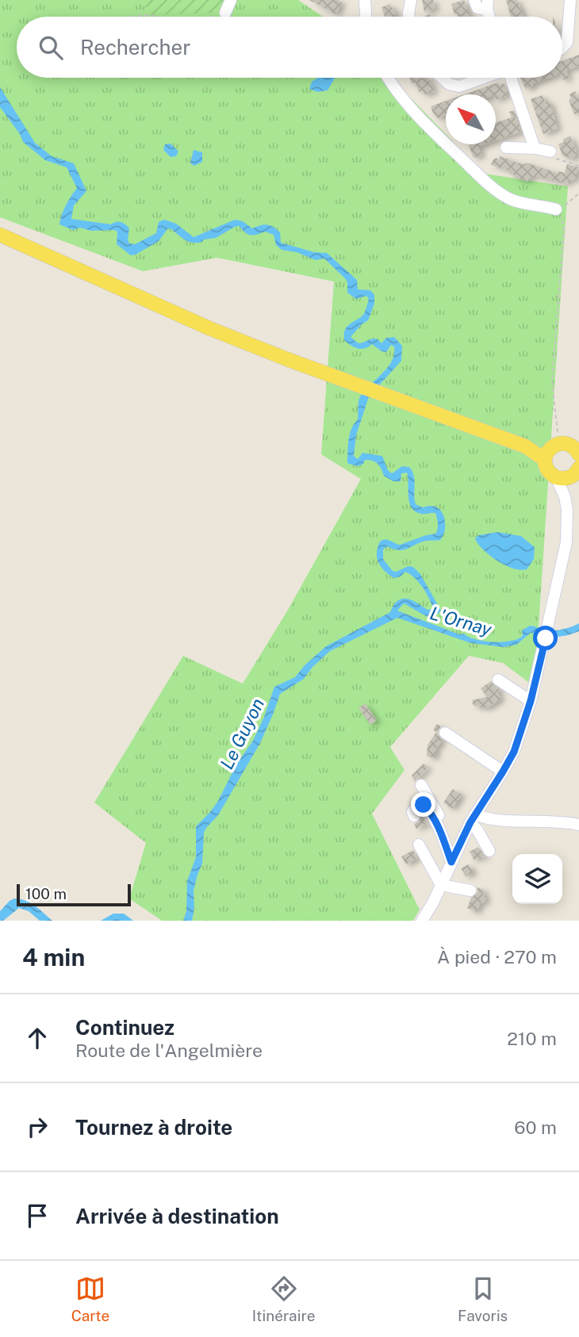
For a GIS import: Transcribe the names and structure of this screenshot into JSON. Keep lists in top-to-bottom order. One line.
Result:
{"water":["L'Ornay","Le Guyon"],"scale_bar":"100 m","north":"top left","page":{"search":"Rechercher","scale":"100 m","heading":["4 min","À pied · 270 m"],"list":[["Continuez","Route de l'Angelmière","210 m"],["Tournez à droite","60 m"],"Arrivée à destination"],"nav":["Carte","Itinéraire","Favoris"]}}
